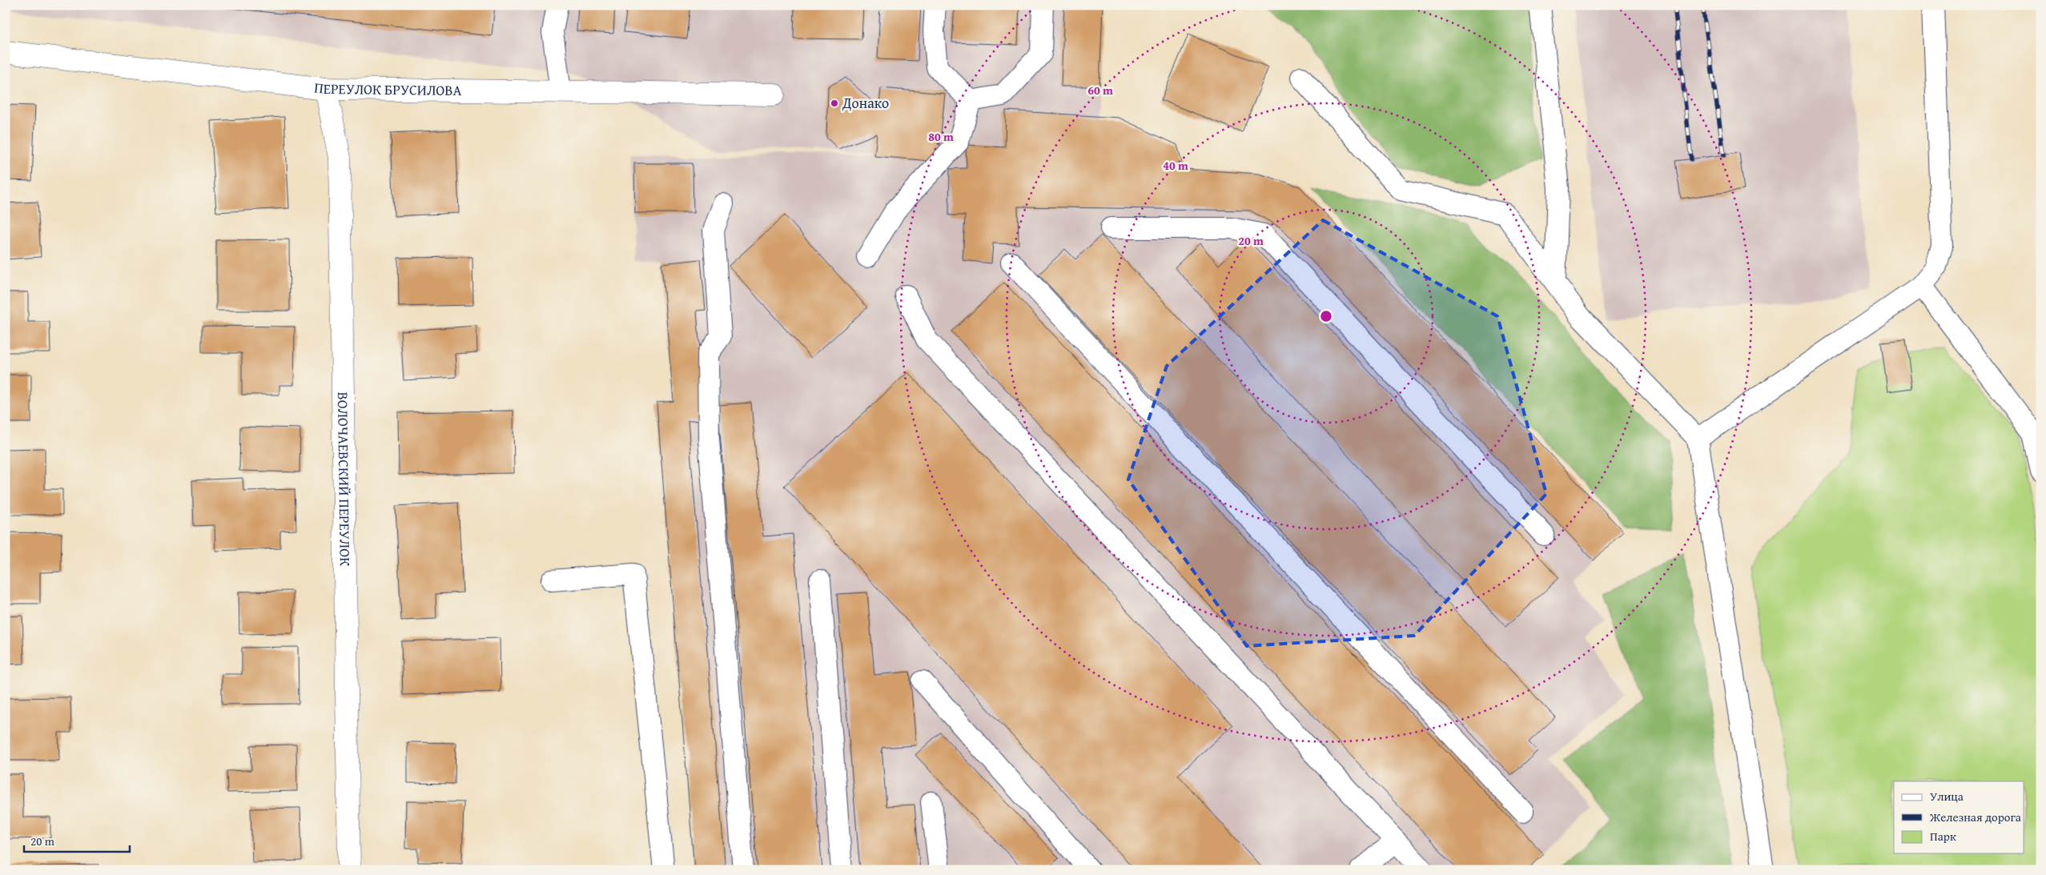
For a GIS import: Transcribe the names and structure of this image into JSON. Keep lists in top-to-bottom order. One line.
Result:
{"streets":{"street":["ПЕРЕУЛОК БРУСИЛОВА","ВОЛОЧАЕВСКИЙ ПЕРЕУЛОК"]},"crossings":[["ПЕРЕУЛОК БРУСИЛОВА","ВОЛОЧАЕВСКИЙ ПЕРЕУЛОК"]],"places":["Донако"],"legend":["Улица","Железная дорога","Парк"],"scale_bar":"20 m","rings":["60 m","80 m","40 m","20 m"]}
